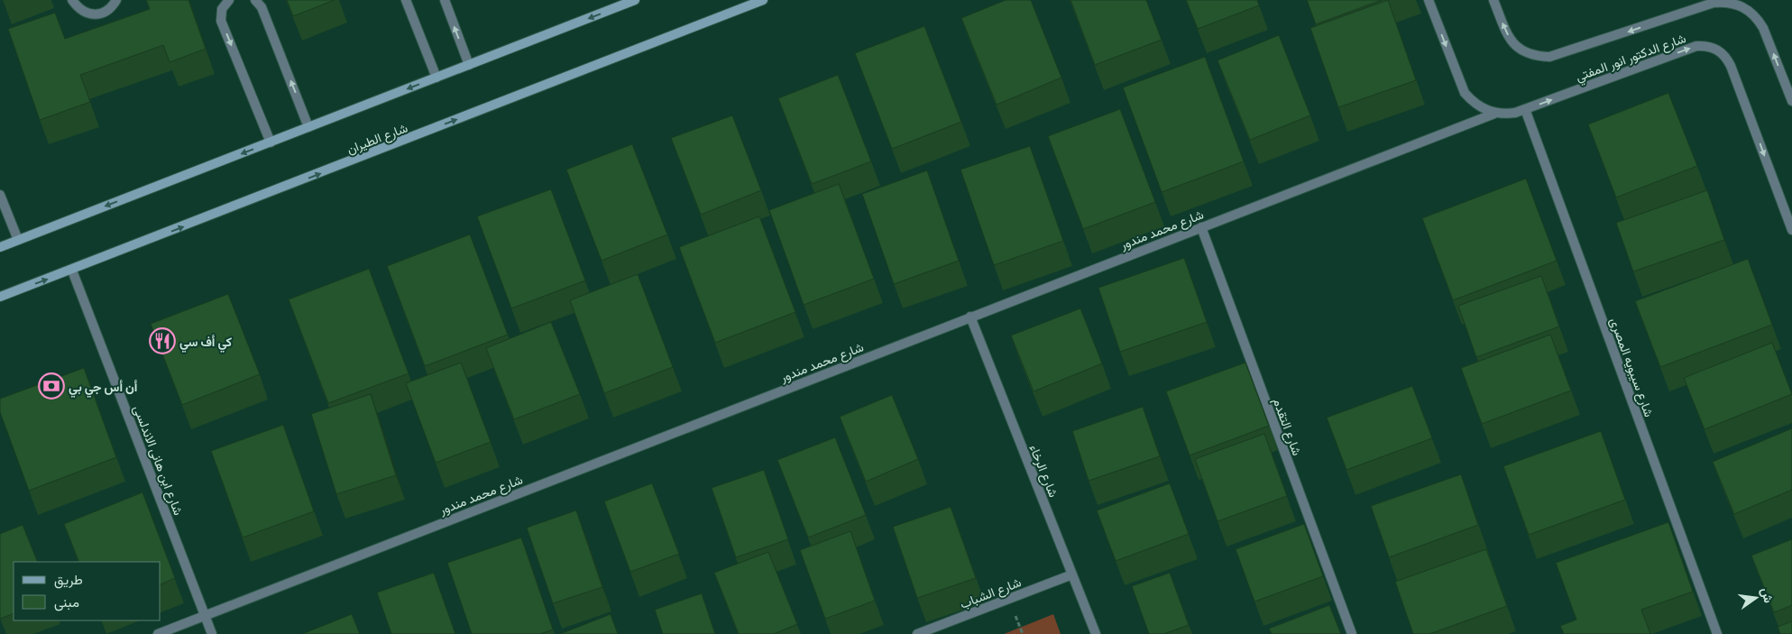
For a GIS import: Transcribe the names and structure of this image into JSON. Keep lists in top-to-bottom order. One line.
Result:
{"streets":{"main road":["شارع الطيران"],"street":["شارع الدكتور انور المفتي","شارع محمد مندور","شارع سيبويه المصرى","شارع التقدم","شارع ابن هانى الاندلسى","شارع الرخاء","شارع الشباب"]},"crossings":[["شارع الدكتور انور المفتي","شارع محمد مندور"],["شارع الدكتور انور المفتي","شارع سيبويه المصرى"],["شارع الطيران","شارع ابن هانى الاندلسى"],["شارع محمد مندور","شارع التقدم"],["شارع محمد مندور","شارع ابن هانى الاندلسى"],["شارع محمد مندور","شارع الرخاء"],["شارع الرخاء","شارع الشباب"]],"places":{"restaurant":["كي أف سي"],"bank":["أن أس جي بي"]},"legend":["طريق","مبنى"],"north":"right"}
